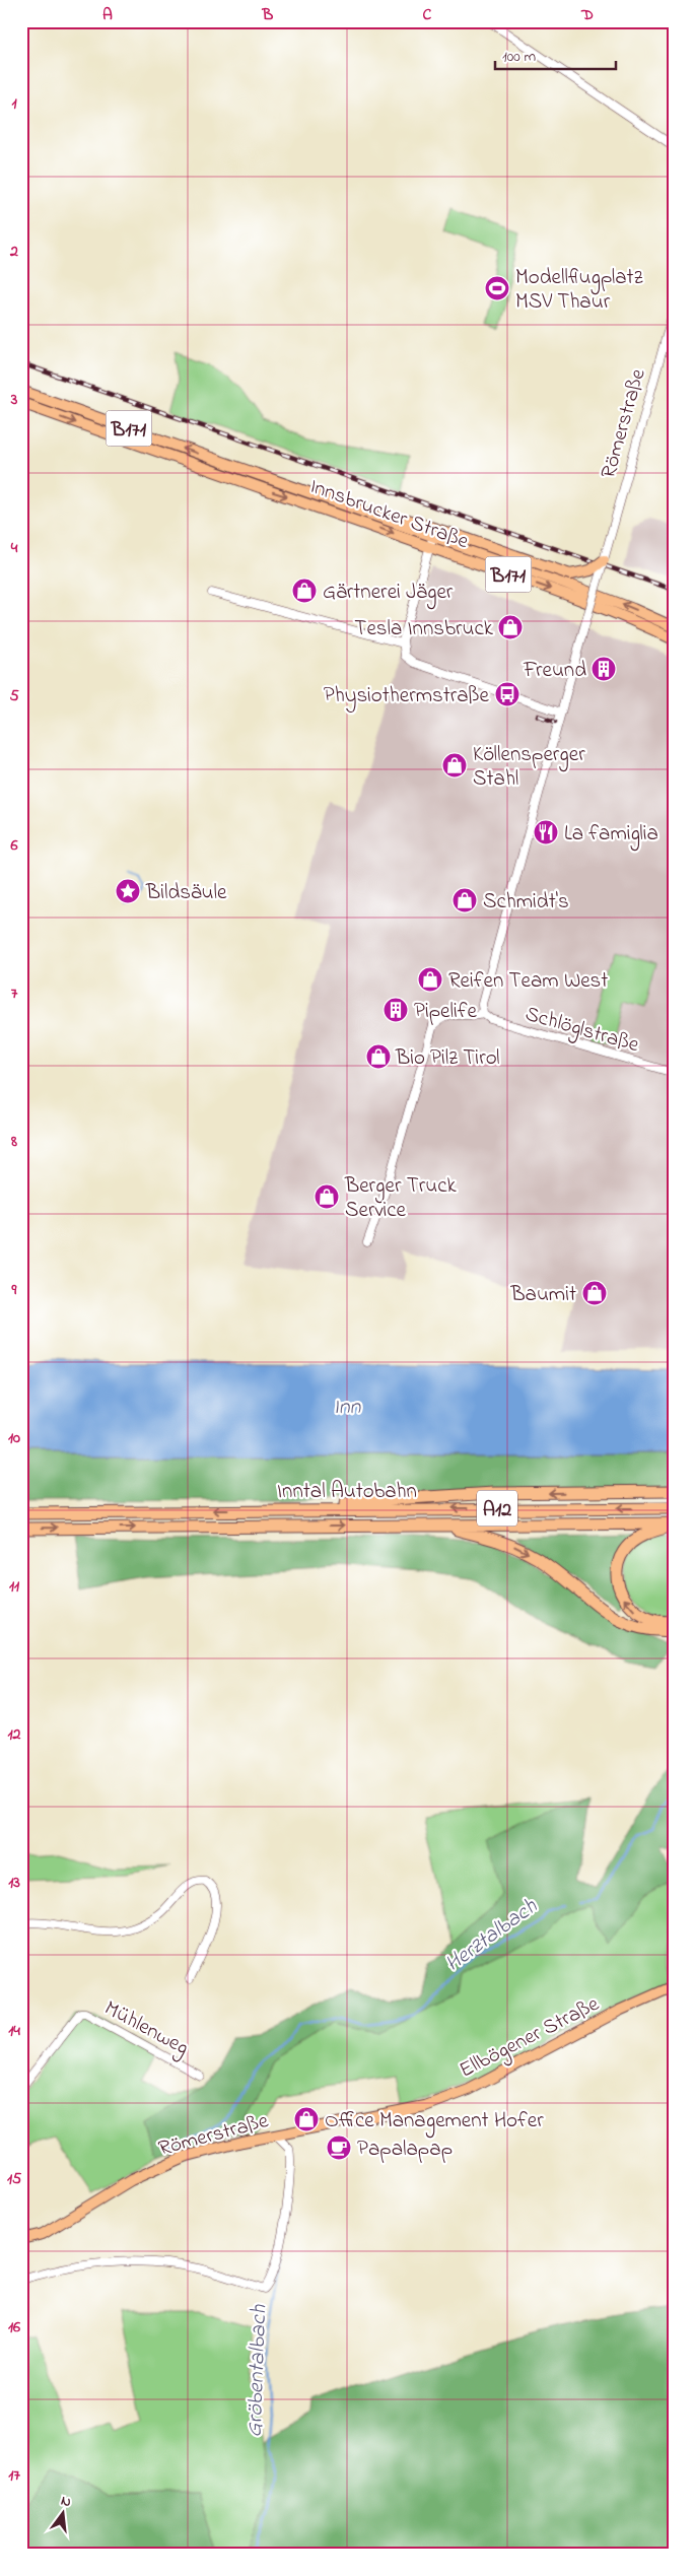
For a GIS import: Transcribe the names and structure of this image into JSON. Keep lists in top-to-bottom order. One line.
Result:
{"streets":{"highway":["Inntal Autobahn","A12"],"main road":["Römerstraße","B171","Innsbrucker Straße","Ellbögener Straße"],"street":["Schlöglstraße","Mühlenweg"]},"crossings":[["Römerstraße","Schlöglstraße"],["Römerstraße","Ellbögener Straße"]],"water":["Inn","Herztalbach","Gröbentalbach"],"places":{"sports":["Modellflugplatz MSV Thaur"],"shop":["Gärtnerei Jäger","Tesla Innsbruck","Köllensperger Stahl","Schmidt's","Reifen Team West","Bio Pilz Tirol","Berger Truck Service","Baumit","Office Management Hofer"],"building":["Freund","Pipelife"],"bus stop":["Physiothermstraße"],"restaurant":["La famiglia"],"place":["Bildsäule"],"cafe":["Papalapap"]},"scale_bar":"100 m","north":"top","grid":{"columns":["A","B","C","D"],"rows":["1","2","3","4","5","6","7","8","9","10","11","12","13","14","15","16","17"]}}
